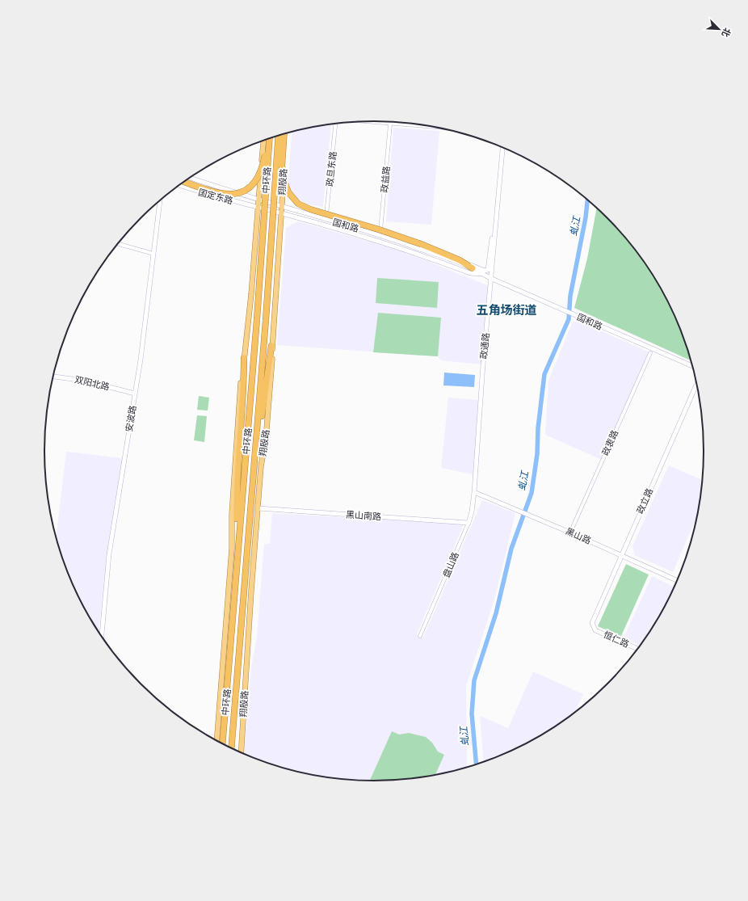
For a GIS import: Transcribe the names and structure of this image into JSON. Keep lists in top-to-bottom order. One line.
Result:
{"streets":{"highway":["中环路"],"main road":["翔殷路"],"street":["政旦东路","政益路","国定东路","国和路","政通路","双阳北路","安波路","政衷路","政立路","黑山南路","黑山路","盘山路","恒仁路"]},"crossings":[["政旦东路","国和路"],["政益路","国和路"],["翔殷路","国定东路"],["翔殷路","国和路"],["翔殷路","黑山南路"],["国定东路","国和路"],["国和路","政通路"],["政通路","黑山路"],["政通路","盘山路"],["双阳北路","安波路"],["政衷路","黑山路"],["政立路","黑山路"],["政立路","恒仁路"],["黑山南路","盘山路"],["黑山路","盘山路"]],"districts":["五角场街道"],"water":["虬江"],"north":"bottom right"}
